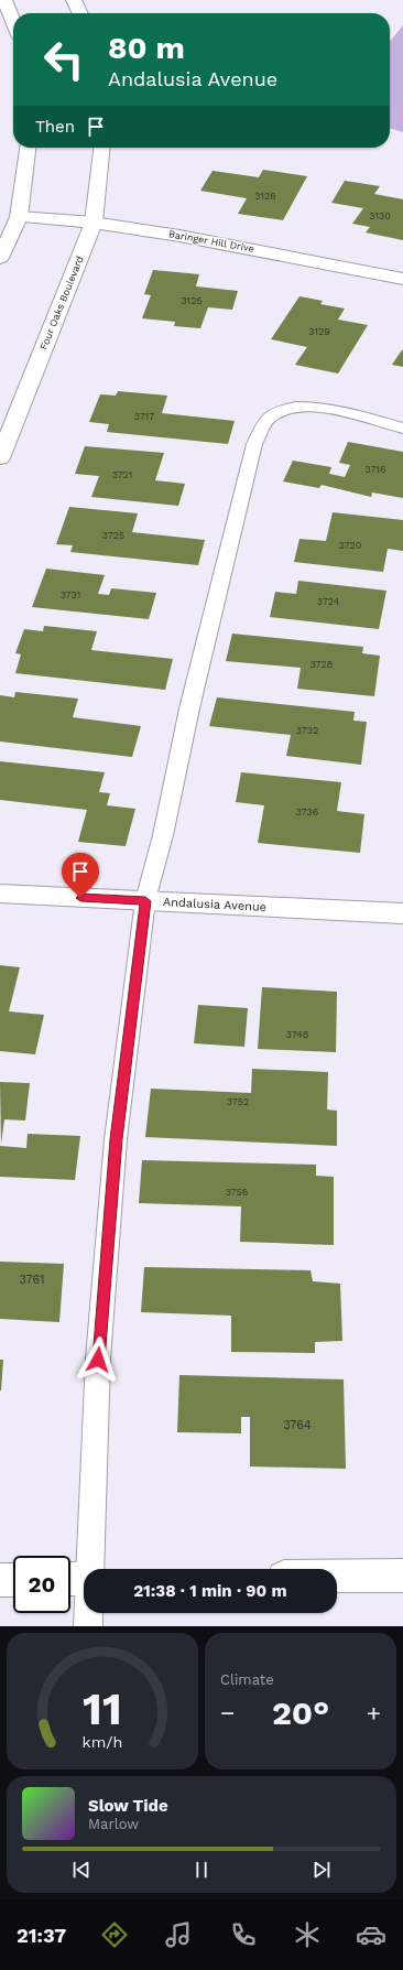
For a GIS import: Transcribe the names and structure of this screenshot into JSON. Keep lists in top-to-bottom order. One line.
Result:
{"streets":{"street":["Baringer Hill Drive","Four Oaks Boulevard","Andalusia Avenue"]},"crossings":[["Baringer Hill Drive","Four Oaks Boulevard"]],"house_numbers":["3126","3130","3125","3129","3717","3716","3721","3725","3720","3731","3724","3728","3732","3736","3748","3752","3756","3761","3764"],"page":{"turn":["80 m","Andalusia Avenue"],"then":"Then","limit":"20","trip":"21:38 · 1 min · 90 m","tile":"Climate","heat":["−","20°","+"],"song":["Slow Tide","Marlow"],"tabs":"21:37","gauge":["11","km/h"]}}
